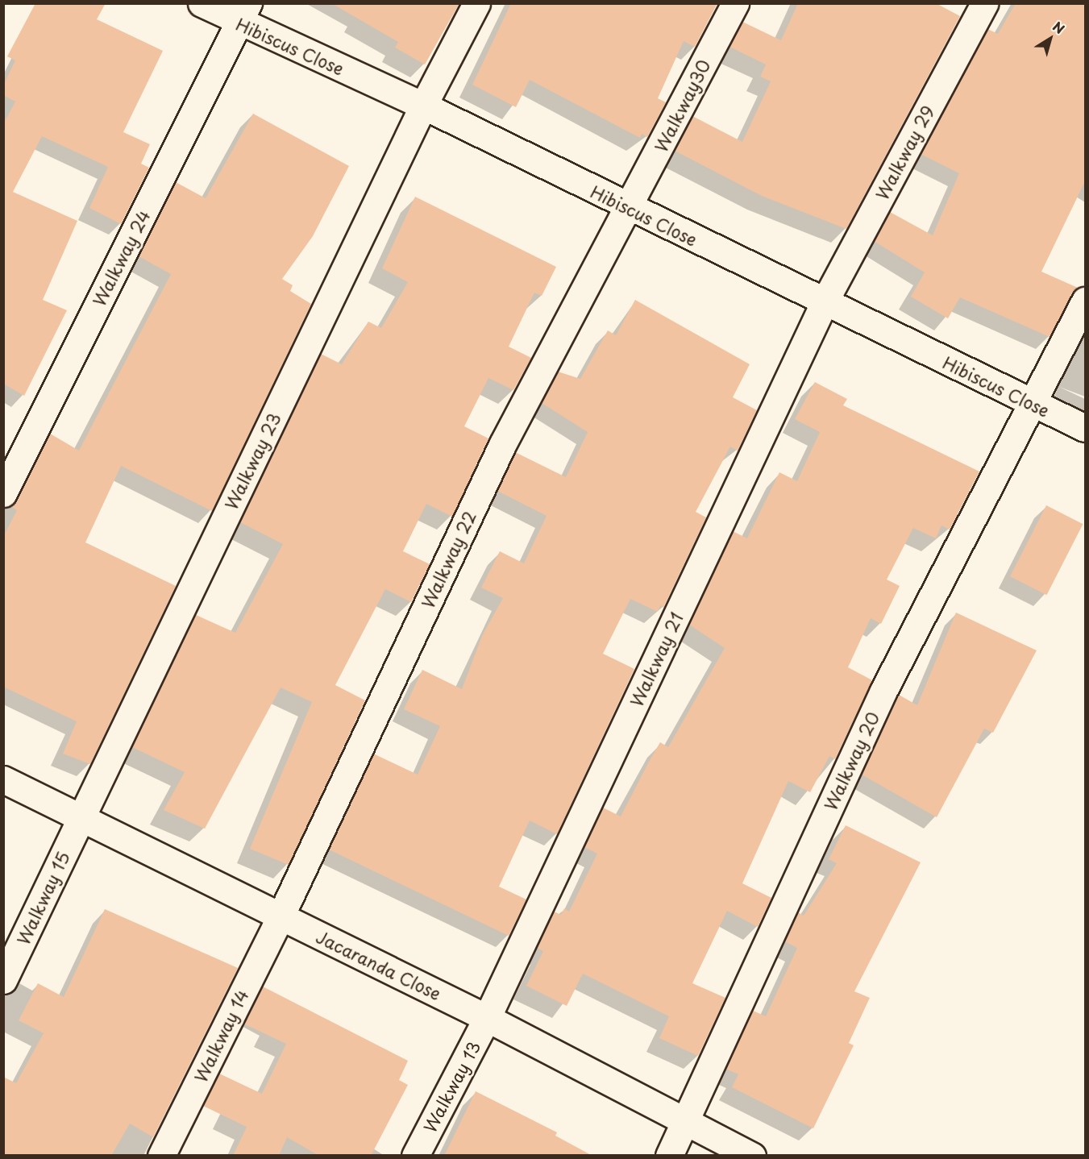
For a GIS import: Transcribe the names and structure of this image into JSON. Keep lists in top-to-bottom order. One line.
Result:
{"streets":{"street":["Hibiscus Close","Walkway30","Walkway 29","Walkway 24","Walkway 23","Walkway 22","Walkway 21","Walkway 20","Walkway 15","Jacaranda Close","Walkway 14","Walkway 13"]},"crossings":[["Hibiscus Close","Walkway30"],["Hibiscus Close","Walkway 29"],["Hibiscus Close","Walkway 24"],["Hibiscus Close","Walkway 23"],["Hibiscus Close","Walkway 22"],["Hibiscus Close","Walkway 21"],["Hibiscus Close","Walkway 20"],["Walkway30","Walkway 22"],["Walkway 29","Walkway 21"],["Walkway 23","Walkway 15"],["Walkway 23","Jacaranda Close"],["Walkway 22","Jacaranda Close"],["Walkway 22","Walkway 14"],["Walkway 21","Jacaranda Close"],["Walkway 21","Walkway 13"],["Walkway 20","Jacaranda Close"],["Walkway 15","Jacaranda Close"],["Jacaranda Close","Walkway 14"],["Jacaranda Close","Walkway 13"]],"north":"top right"}
